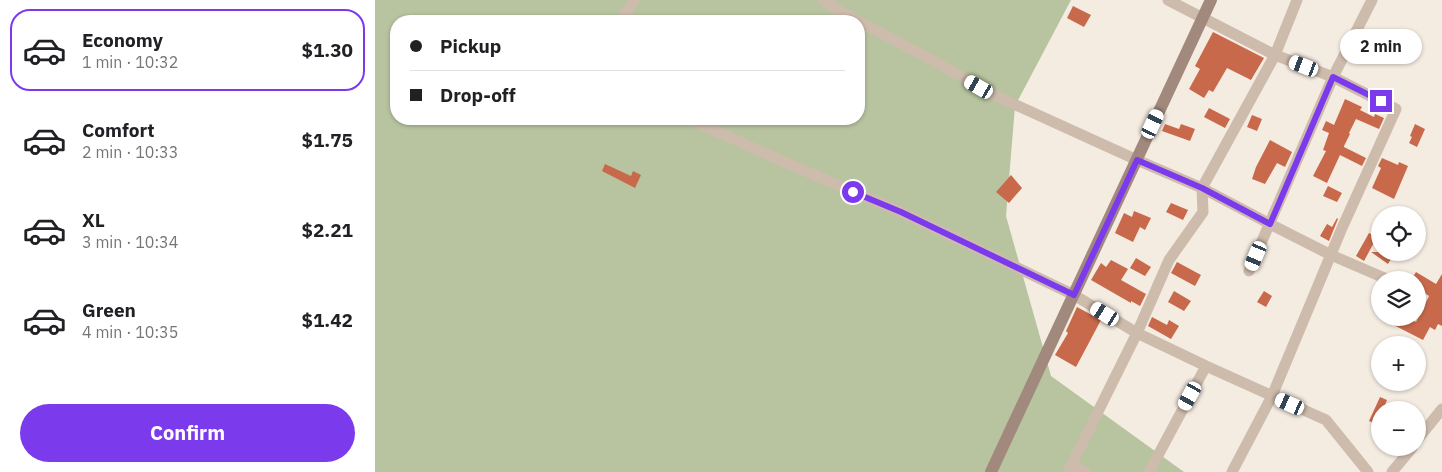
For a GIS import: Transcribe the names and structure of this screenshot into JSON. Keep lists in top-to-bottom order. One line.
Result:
{"page":{"list":[{"name":"Economy","note":"1 min · 10:32","value":"$1.30"},{"name":"Comfort","note":"2 min · 10:33","value":"$1.75"},{"name":"XL","note":"3 min · 10:34","value":"$2.21"},{"name":"Green","note":"4 min · 10:35","value":"$1.42"}],"banner":["Pickup","Drop-off"],"bubble":"2 min","map_buttons":["+","−"],"buttons":"Confirm"}}
